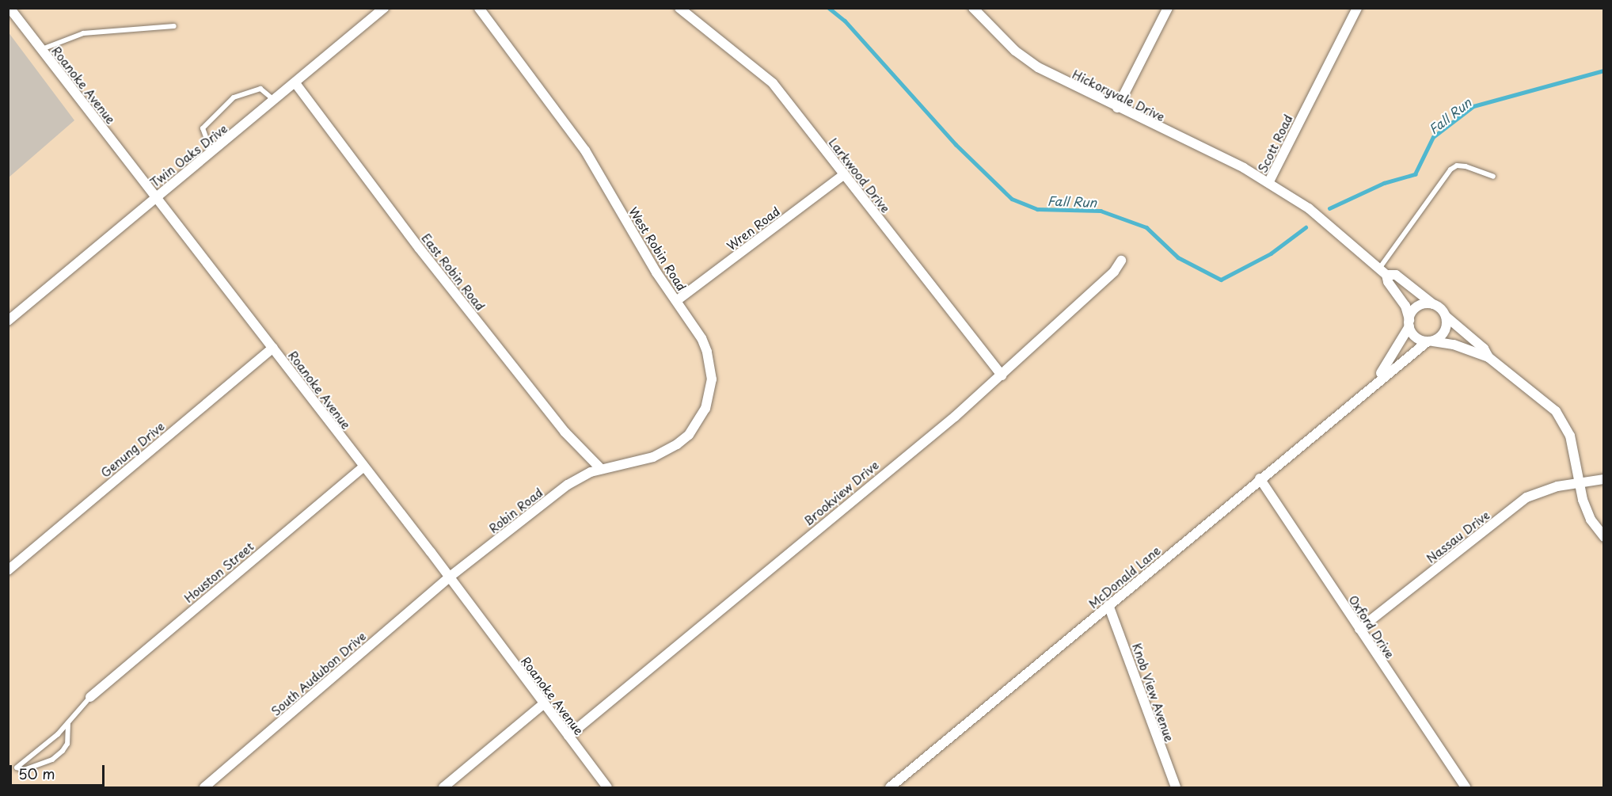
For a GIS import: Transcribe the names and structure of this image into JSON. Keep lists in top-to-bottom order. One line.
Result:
{"streets":{"street":["Roanoke Avenue","Hickoryvale Drive","Scott Road","Twin Oaks Drive","Larkwood Drive","Wren Road","West Robin Road","East Robin Road","Genung Drive","Brookview Drive","Robin Road","Nassau Drive","Houston Street","McDonald Lane","Oxford Drive","South Audubon Drive","Knob View Avenue"]},"crossings":[["Roanoke Avenue","Twin Oaks Drive"],["Roanoke Avenue","Genung Drive"],["Roanoke Avenue","Brookview Drive"],["Roanoke Avenue","Robin Road"],["Roanoke Avenue","Houston Street"],["Roanoke Avenue","South Audubon Drive"],["Hickoryvale Drive","Scott Road"],["Scott Road","McDonald Lane"],["Twin Oaks Drive","East Robin Road"],["Larkwood Drive","Wren Road"],["Larkwood Drive","Brookview Drive"],["Wren Road","West Robin Road"],["West Robin Road","East Robin Road"],["West Robin Road","Robin Road"],["East Robin Road","Robin Road"],["Robin Road","South Audubon Drive"],["Nassau Drive","Oxford Drive"],["McDonald Lane","Oxford Drive"],["McDonald Lane","Knob View Avenue"]],"water":["Fall Run"],"scale_bar":"50 m"}
